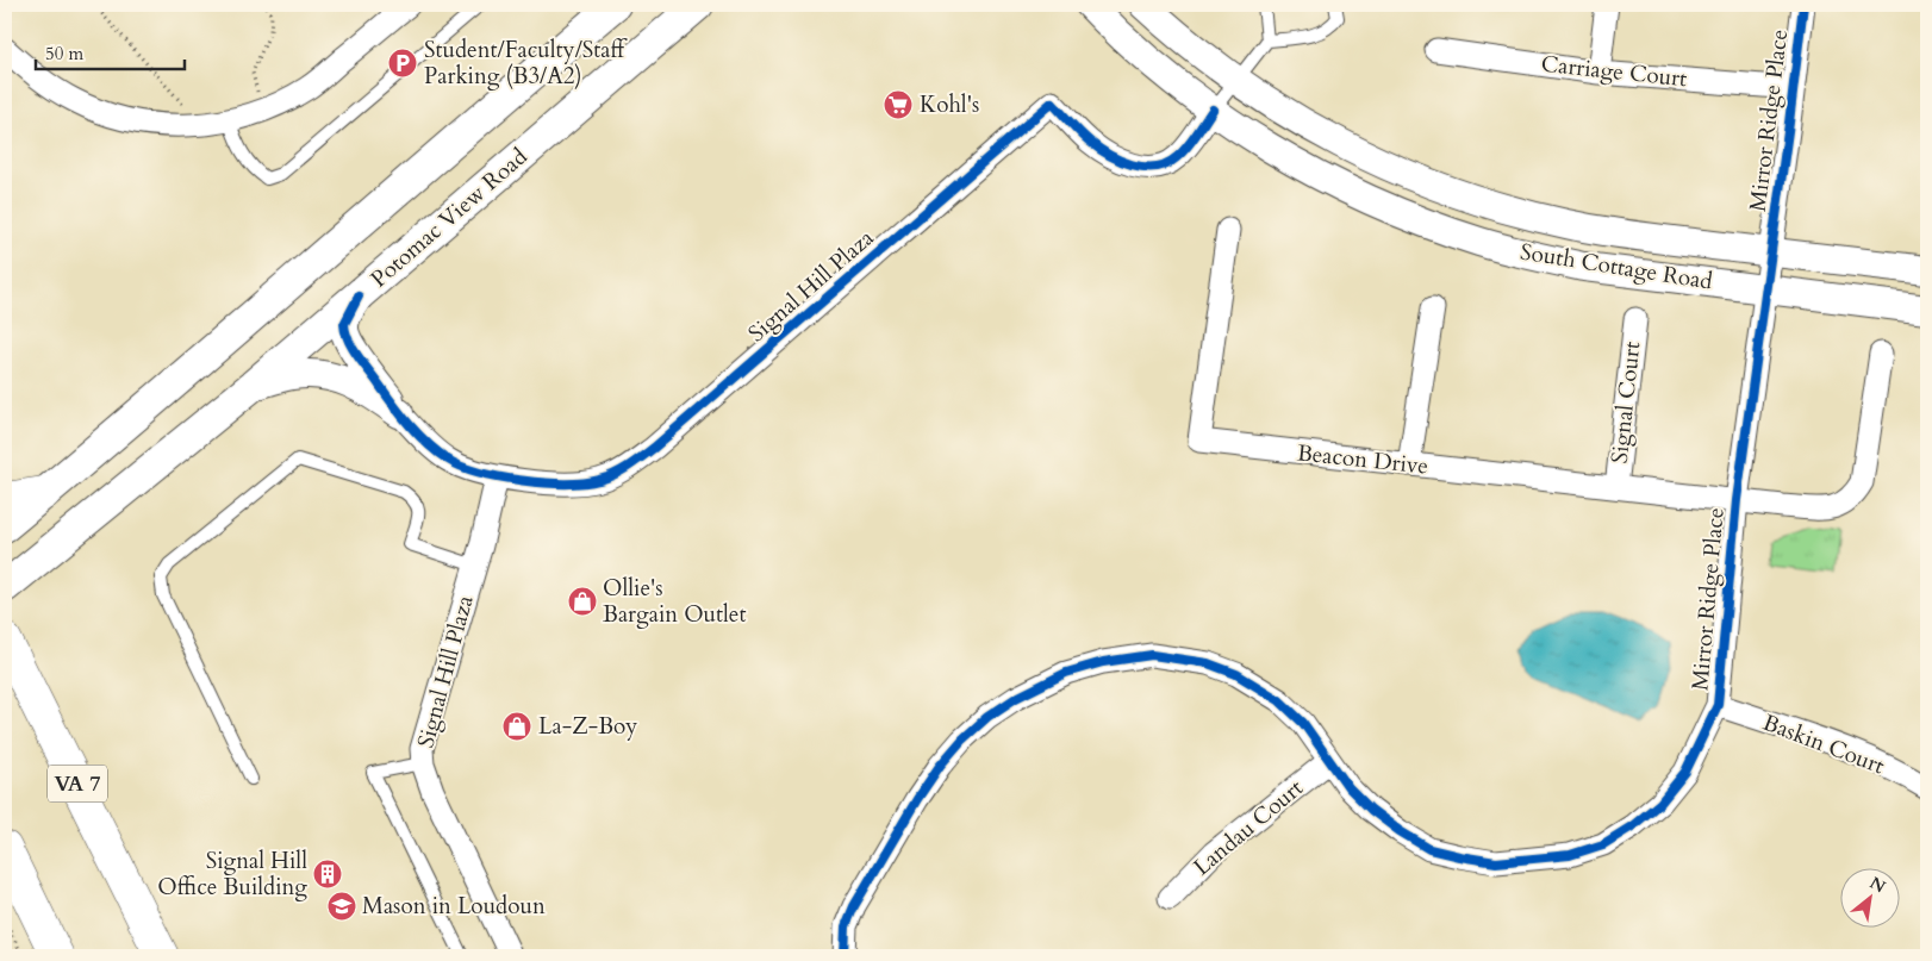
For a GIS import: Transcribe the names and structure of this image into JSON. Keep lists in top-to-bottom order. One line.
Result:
{"streets":{"highway":["VA 7"],"main road":["Potomac View Road"],"street":["Carriage Court","Mirror Ridge Place","South Cottage Road","Signal Hill Plaza","Signal Court","Beacon Drive","Baskin Court","Landau Court"]},"crossings":[["Carriage Court","Mirror Ridge Place"],["Mirror Ridge Place","South Cottage Road"],["Mirror Ridge Place","Beacon Drive"],["Mirror Ridge Place","Baskin Court"],["Mirror Ridge Place","Landau Court"],["South Cottage Road","Signal Hill Plaza"],["Signal Court","Beacon Drive"]],"places":{"parking":["Student/Faculty/Staff Parking (B3/A2)"],"supermarket":["Kohl's"],"shop":["Ollie's Bargain Outlet","La-Z-Boy"],"building":["Signal Hill Office Building"],"school or university":["Mason in Loudoun"]},"scale_bar":"50 m","north":"top right"}
